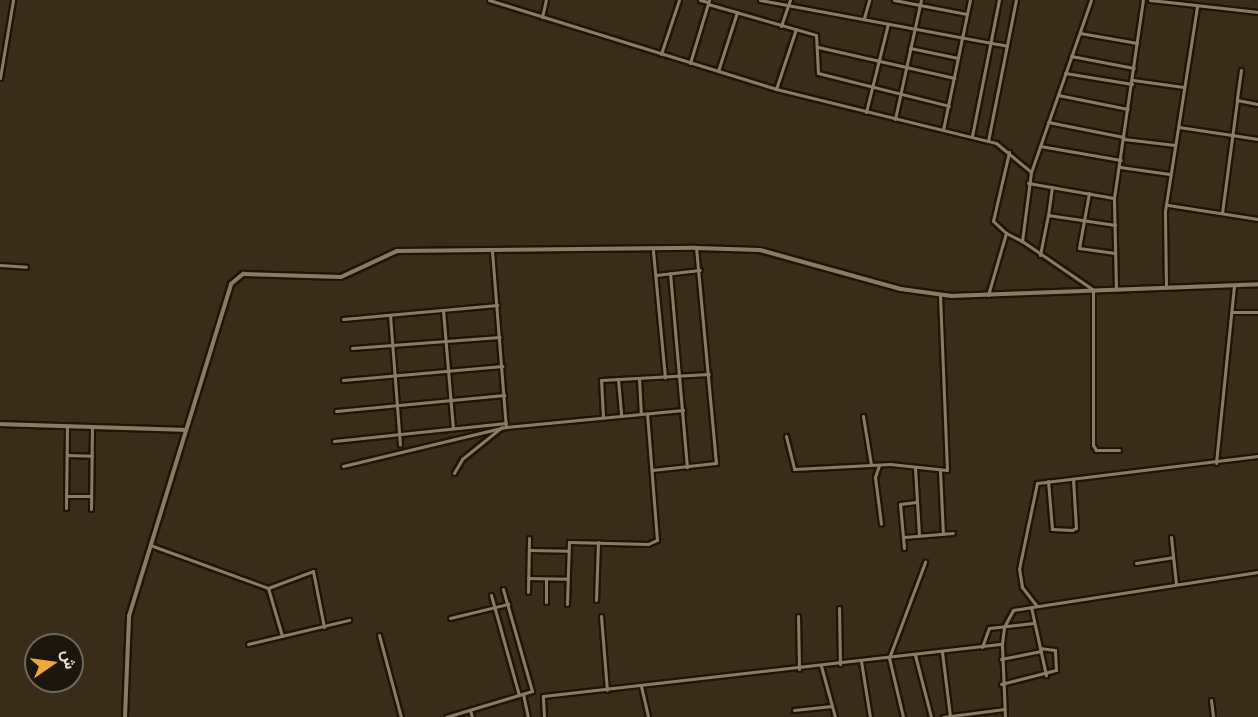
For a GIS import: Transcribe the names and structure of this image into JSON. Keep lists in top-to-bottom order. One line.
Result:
{"north":"right"}
